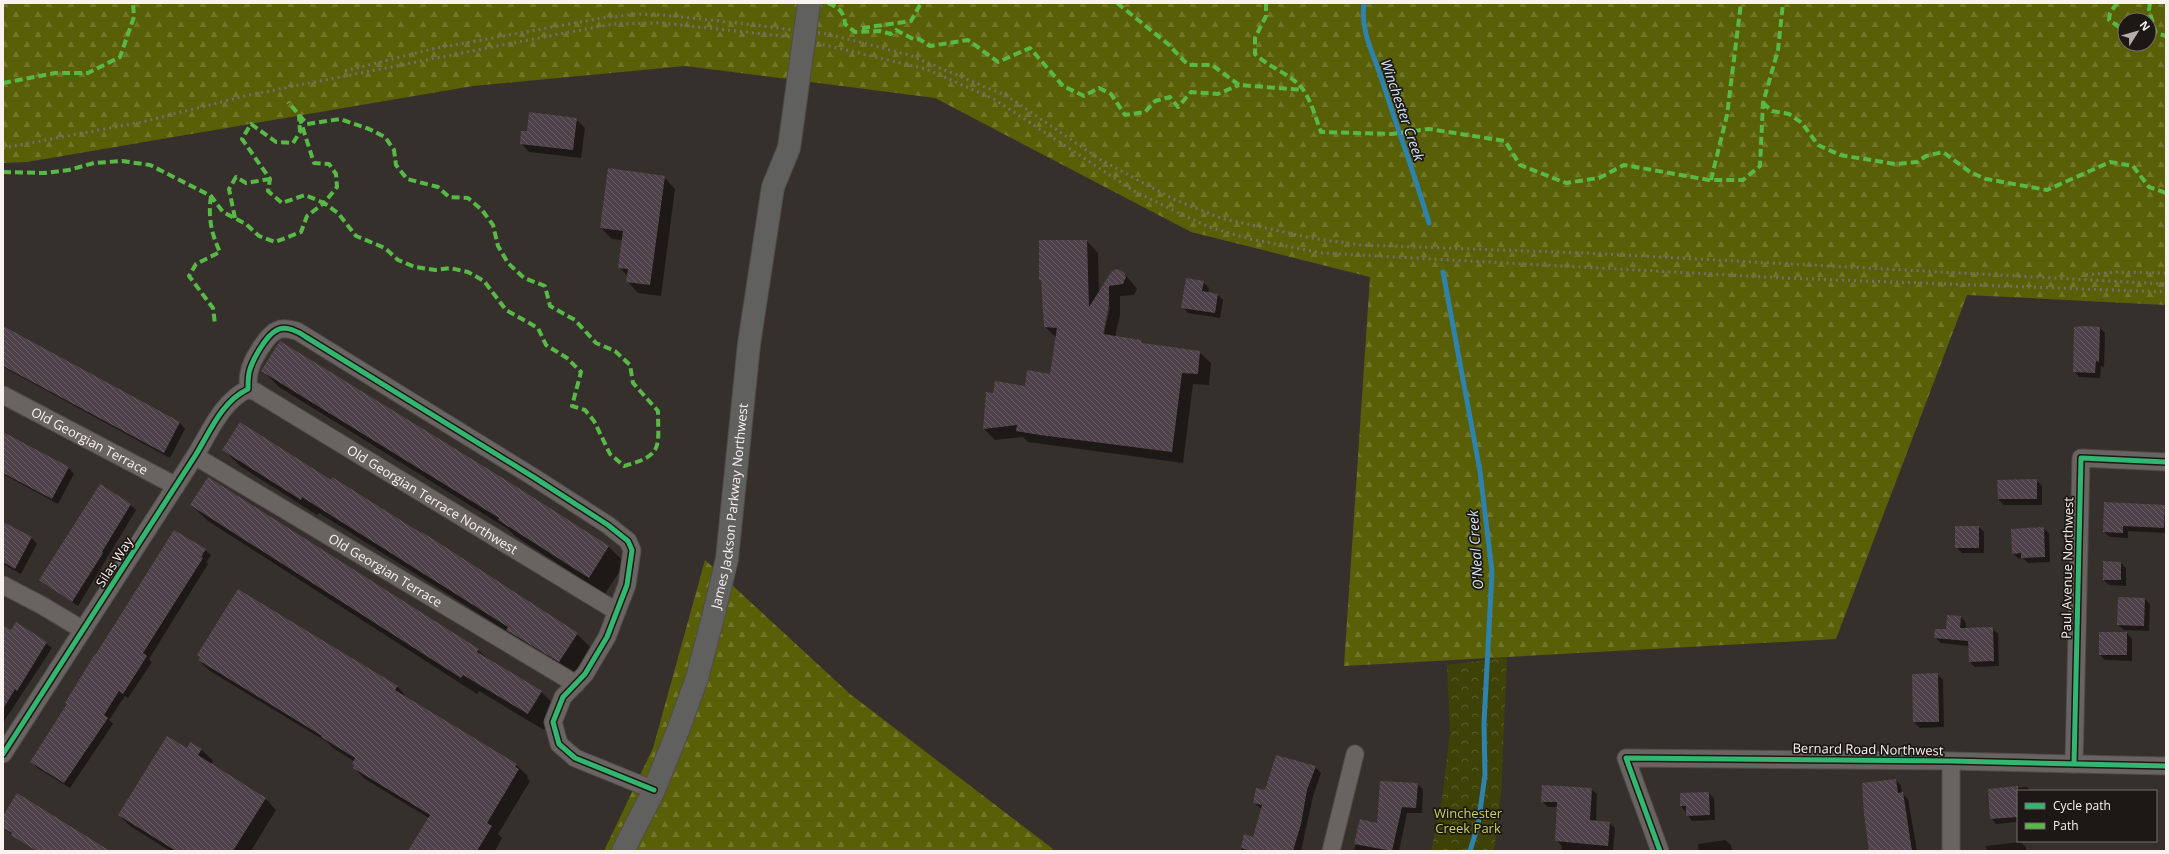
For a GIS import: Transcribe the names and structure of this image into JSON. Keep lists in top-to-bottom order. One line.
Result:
{"streets":{"main road":["James Jackson Parkway Northwest"],"street":["Old Georgian Terrace","Old Georgian Terrace Northwest","Silas Way","Paul Avenue Northwest","Bernard Road Northwest"]},"crossings":[["Old Georgian Terrace","Silas Way"],["Old Georgian Terrace Northwest","Silas Way"],["Paul Avenue Northwest","Bernard Road Northwest"]],"water":["Winchester Creek","O'Neal Creek"],"parks":["Winchester Creek Park"],"legend":["Cycle path","Path"],"north":"top right"}
